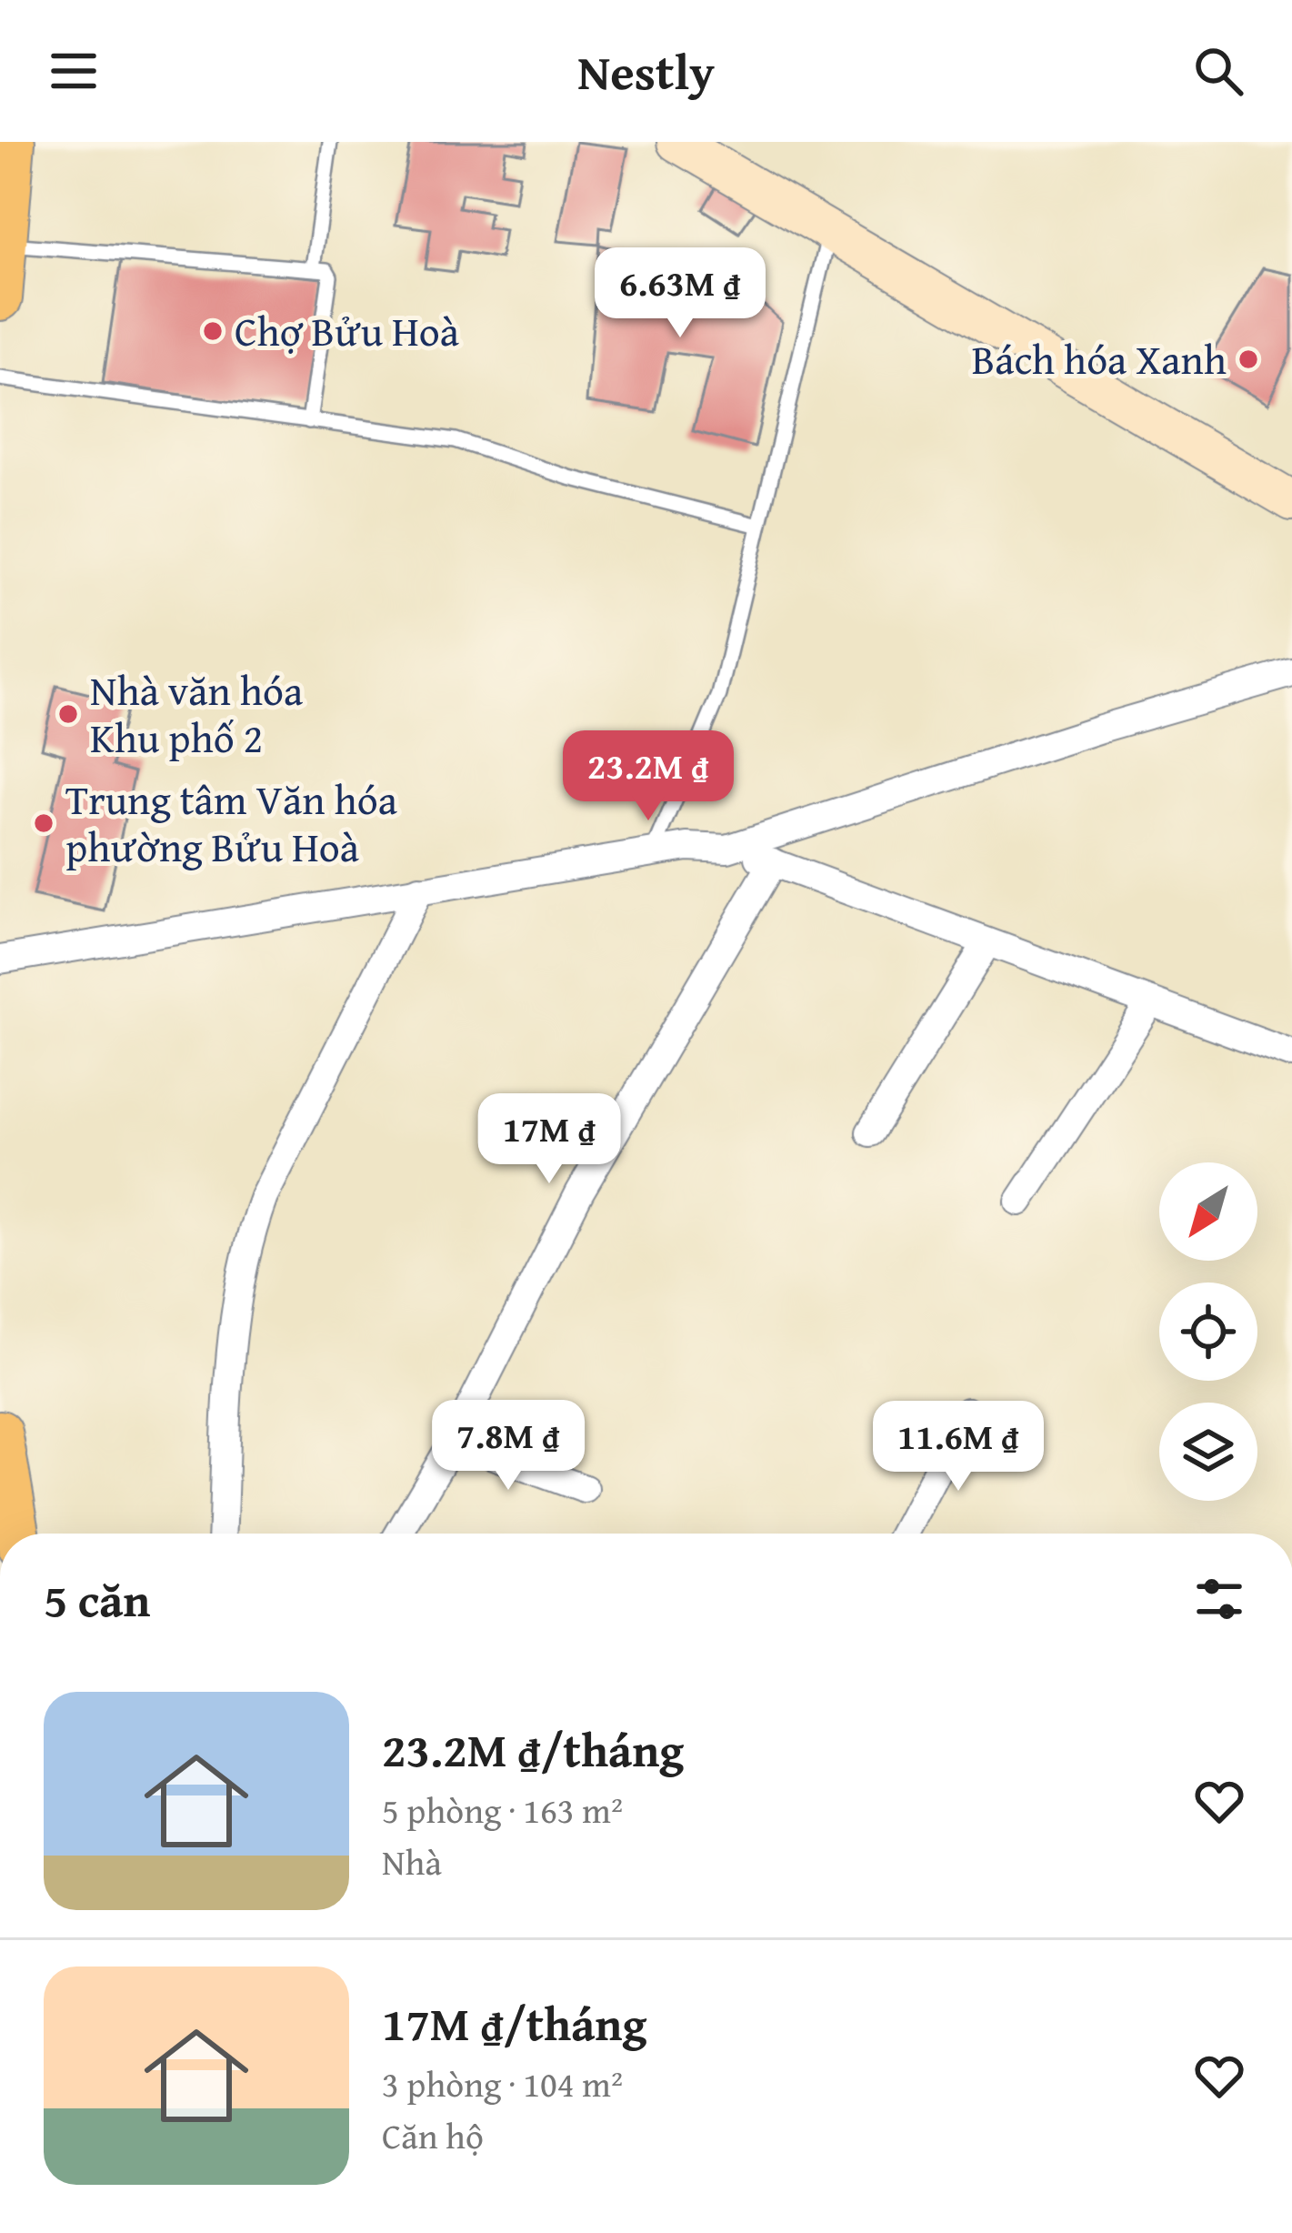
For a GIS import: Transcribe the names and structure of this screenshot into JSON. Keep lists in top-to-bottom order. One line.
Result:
{"places":["Chợ Bửu Hoà","Bách hóa Xanh","Nhà văn hóa Khu phố 2","Trung tâm Văn hóa phường Bửu Hoà"],"north":"bottom left","page":{"header":"Nestly","price":["6.63M ₫","23.2M ₫","17M ₫","7.8M ₫","11.6M ₫"],"heading":"5 căn","list":[{"name":"23.2M ₫/tháng","note":"5 phòng · 163 m² · Nhà"},{"name":"17M ₫/tháng","note":"3 phòng · 104 m² · Căn hộ"}]}}
